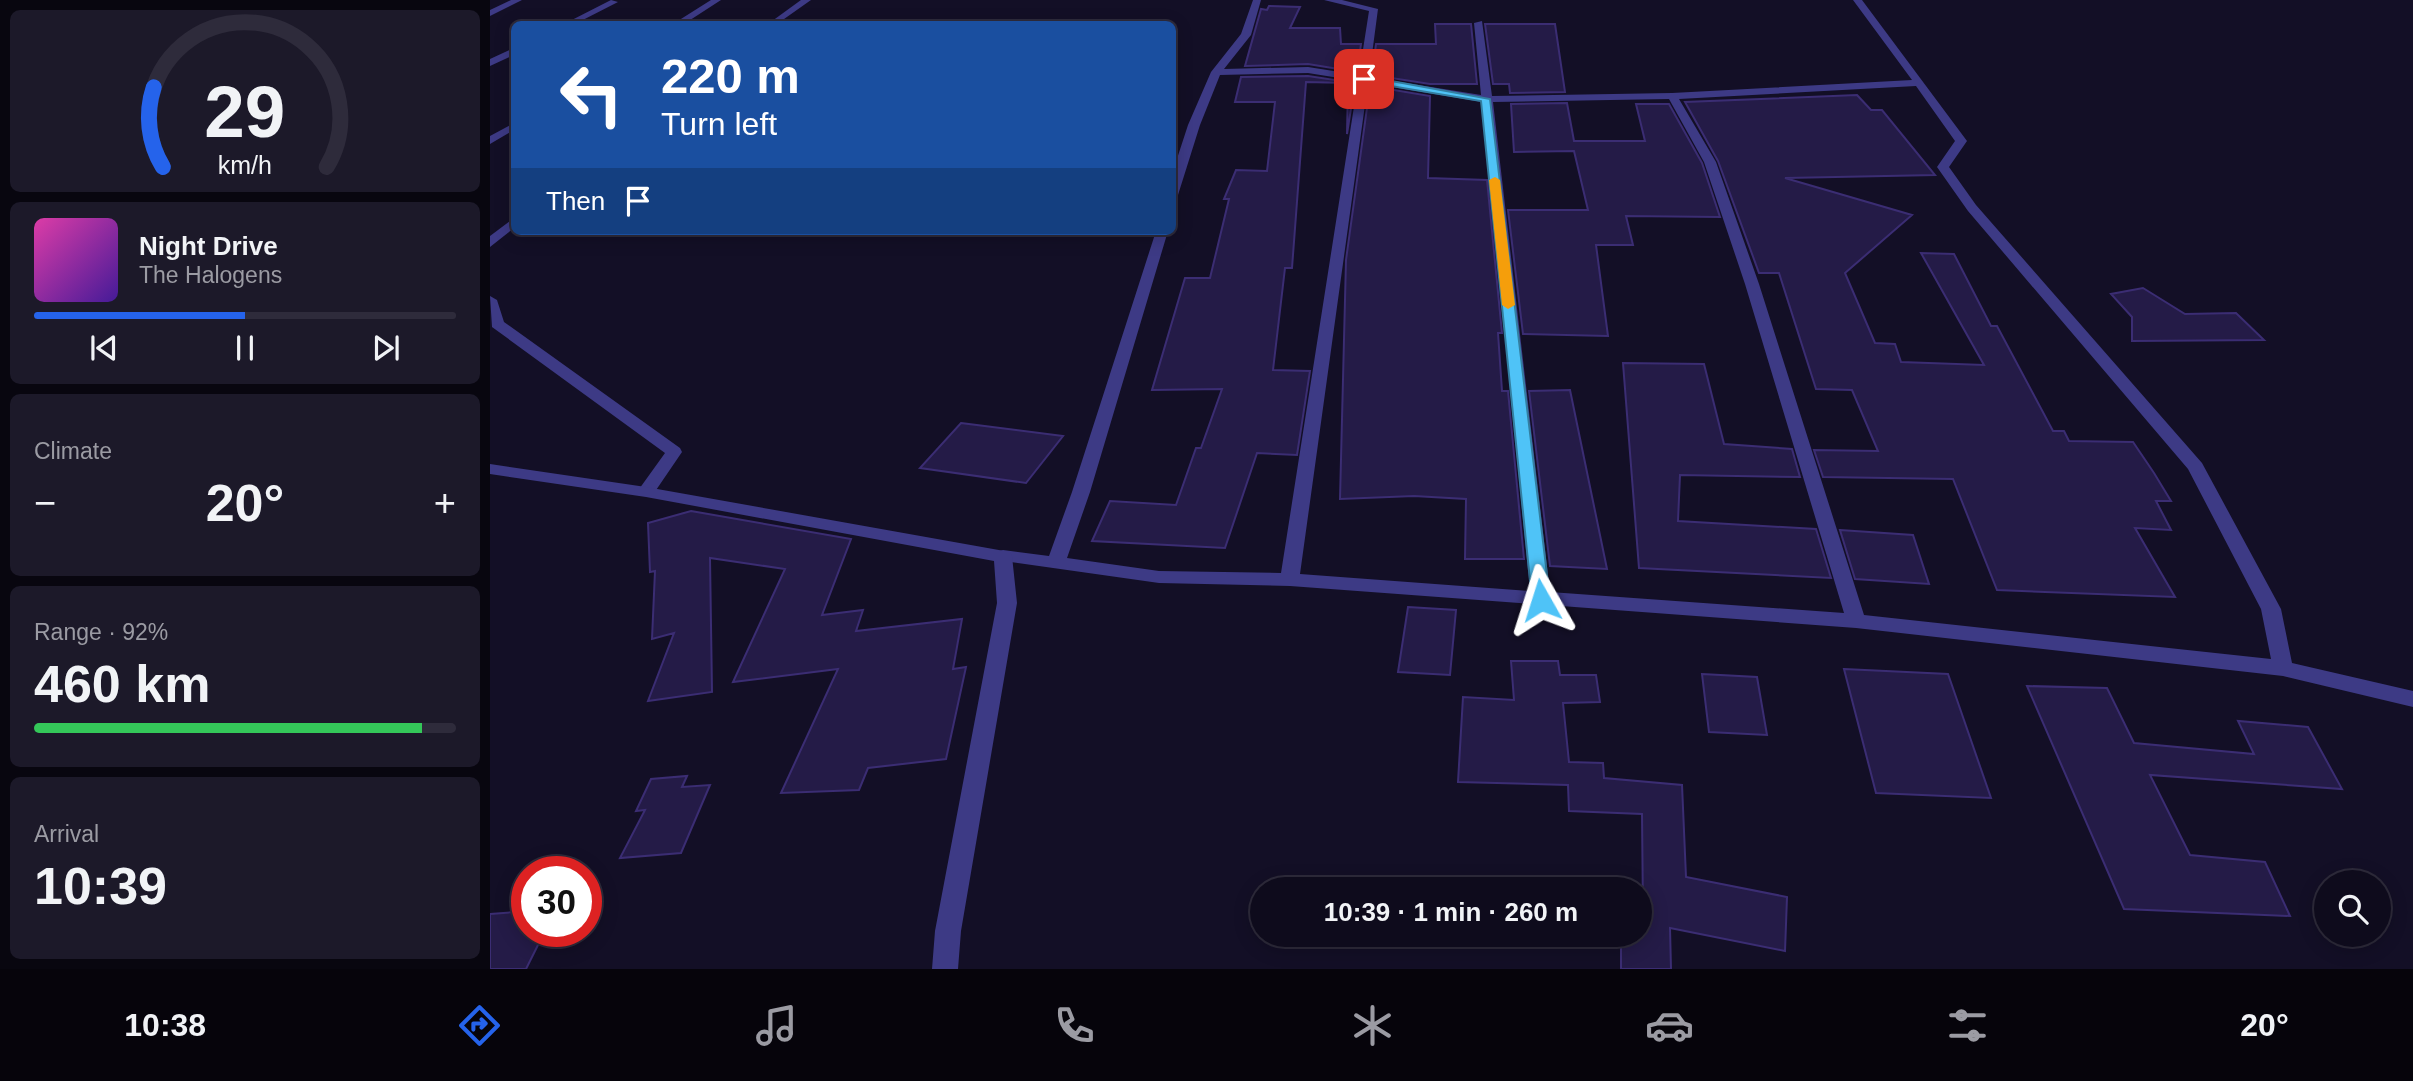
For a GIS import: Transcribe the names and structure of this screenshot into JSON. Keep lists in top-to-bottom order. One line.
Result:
{"page":{"turn":["220 m","Turn left"],"then":"Then","song":["Night Drive","The Halogens"],"tile":["Climate",["Range · 92%","460 km"],["Arrival","10:39"]],"heat":["−","20°","+"],"limit":"30","trip":"10:39 · 1 min · 260 m","tabs":["10:38","20°"],"gauge":["29","km/h"]}}
